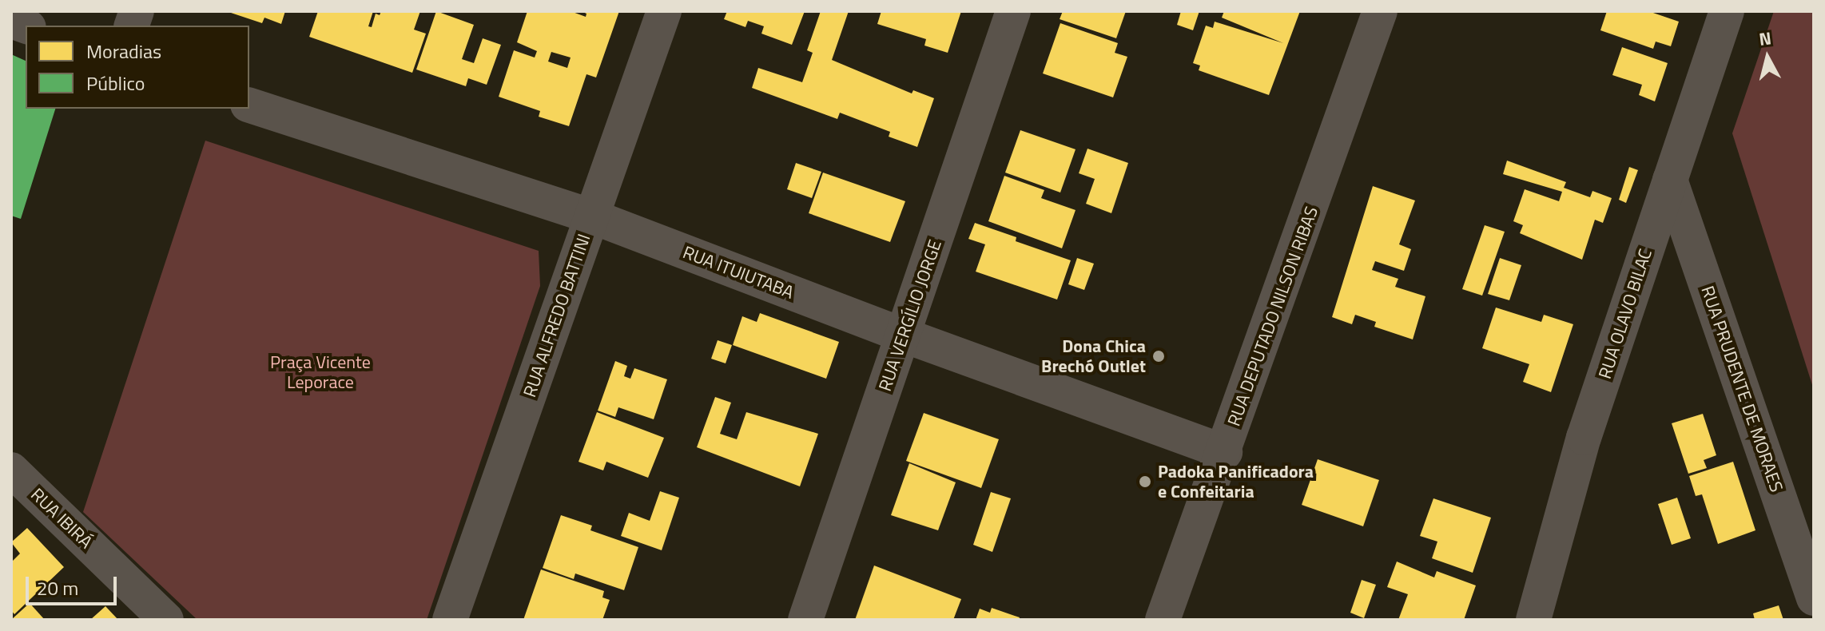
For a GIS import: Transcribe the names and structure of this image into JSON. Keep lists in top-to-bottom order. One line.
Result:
{"streets":{"street":["RUA ITUIUTABA","RUA OLAVO BILAC","RUA ALFREDO BATTINI","RUA VERGÍLIO JORGE","RUA DEPUTADO NILSON RIBAS","RUA PRUDENTE DE MORAES","RUA IBIRÁ"]},"crossings":[["RUA ITUIUTABA","RUA ALFREDO BATTINI"],["RUA ITUIUTABA","RUA VERGÍLIO JORGE"],["RUA ITUIUTABA","RUA DEPUTADO NILSON RIBAS"],["RUA OLAVO BILAC","RUA PRUDENTE DE MORAES"]],"parks":["Praça Vicente Leporace"],"places":["Dona Chica Brechó Outlet","Padoka Panificadora e Confeitaria"],"legend":["Moradias","Público"],"scale_bar":"20 m","north":"top"}
